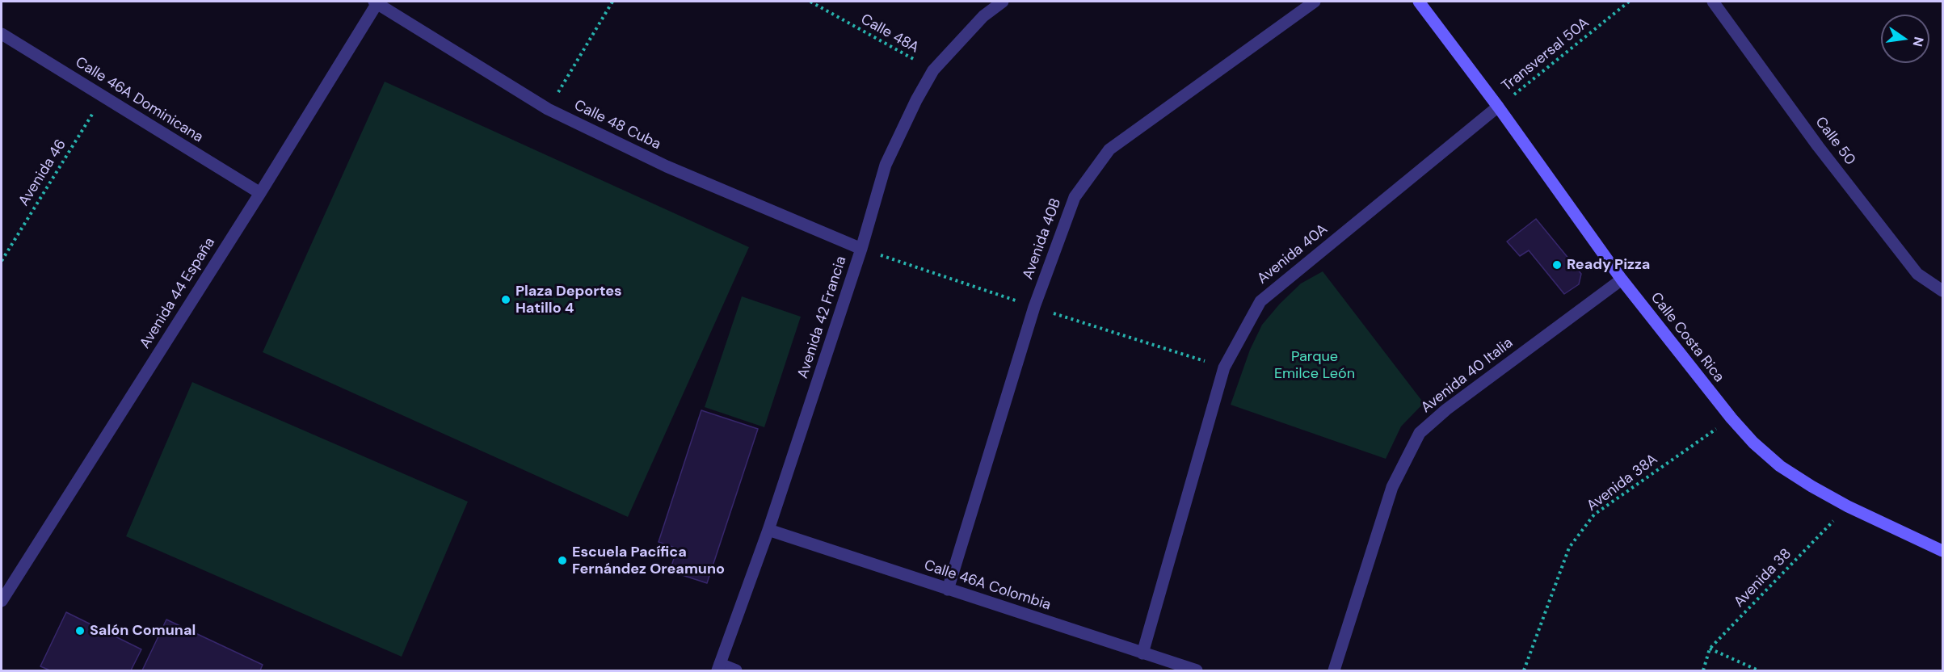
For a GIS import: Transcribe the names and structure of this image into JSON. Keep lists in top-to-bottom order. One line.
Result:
{"streets":{"main road":["Calle Costa Rica"],"street":["Calle 46A Dominicana","Calle 48 Cuba","Calle 50","Avenida 40B","Avenida 40A","Avenida 44 España","Avenida 42 Francia","Avenida 40 Italia","Calle 46A Colombia"],"path":["Calle 48A","Transversal 50A","Avenida 46","Avenida 38A","Avenida 38"]},"crossings":[["Calle 48A","Avenida 42 Francia"],["Transversal 50A","Avenida 40A"],["Transversal 50A","Calle Costa Rica"],["Calle 46A Dominicana","Avenida 46"],["Calle 46A Dominicana","Avenida 44 España"],["Calle 48 Cuba","Avenida 44 España"],["Calle 48 Cuba","Avenida 42 Francia"],["Avenida 40B","Calle 46A Colombia"],["Avenida 40A","Calle Costa Rica"],["Avenida 40A","Calle 46A Colombia"],["Avenida 42 Francia","Calle 46A Colombia"],["Calle Costa Rica","Avenida 40 Italia"],["Calle Costa Rica","Avenida 38A"],["Calle Costa Rica","Avenida 38"]],"parks":["Parque Emilce León"],"places":["Ready Pizza","Plaza Deportes Hatillo 4","Escuela Pacífica Fernández Oreamuno","Salón Comunal"],"north":"right"}
